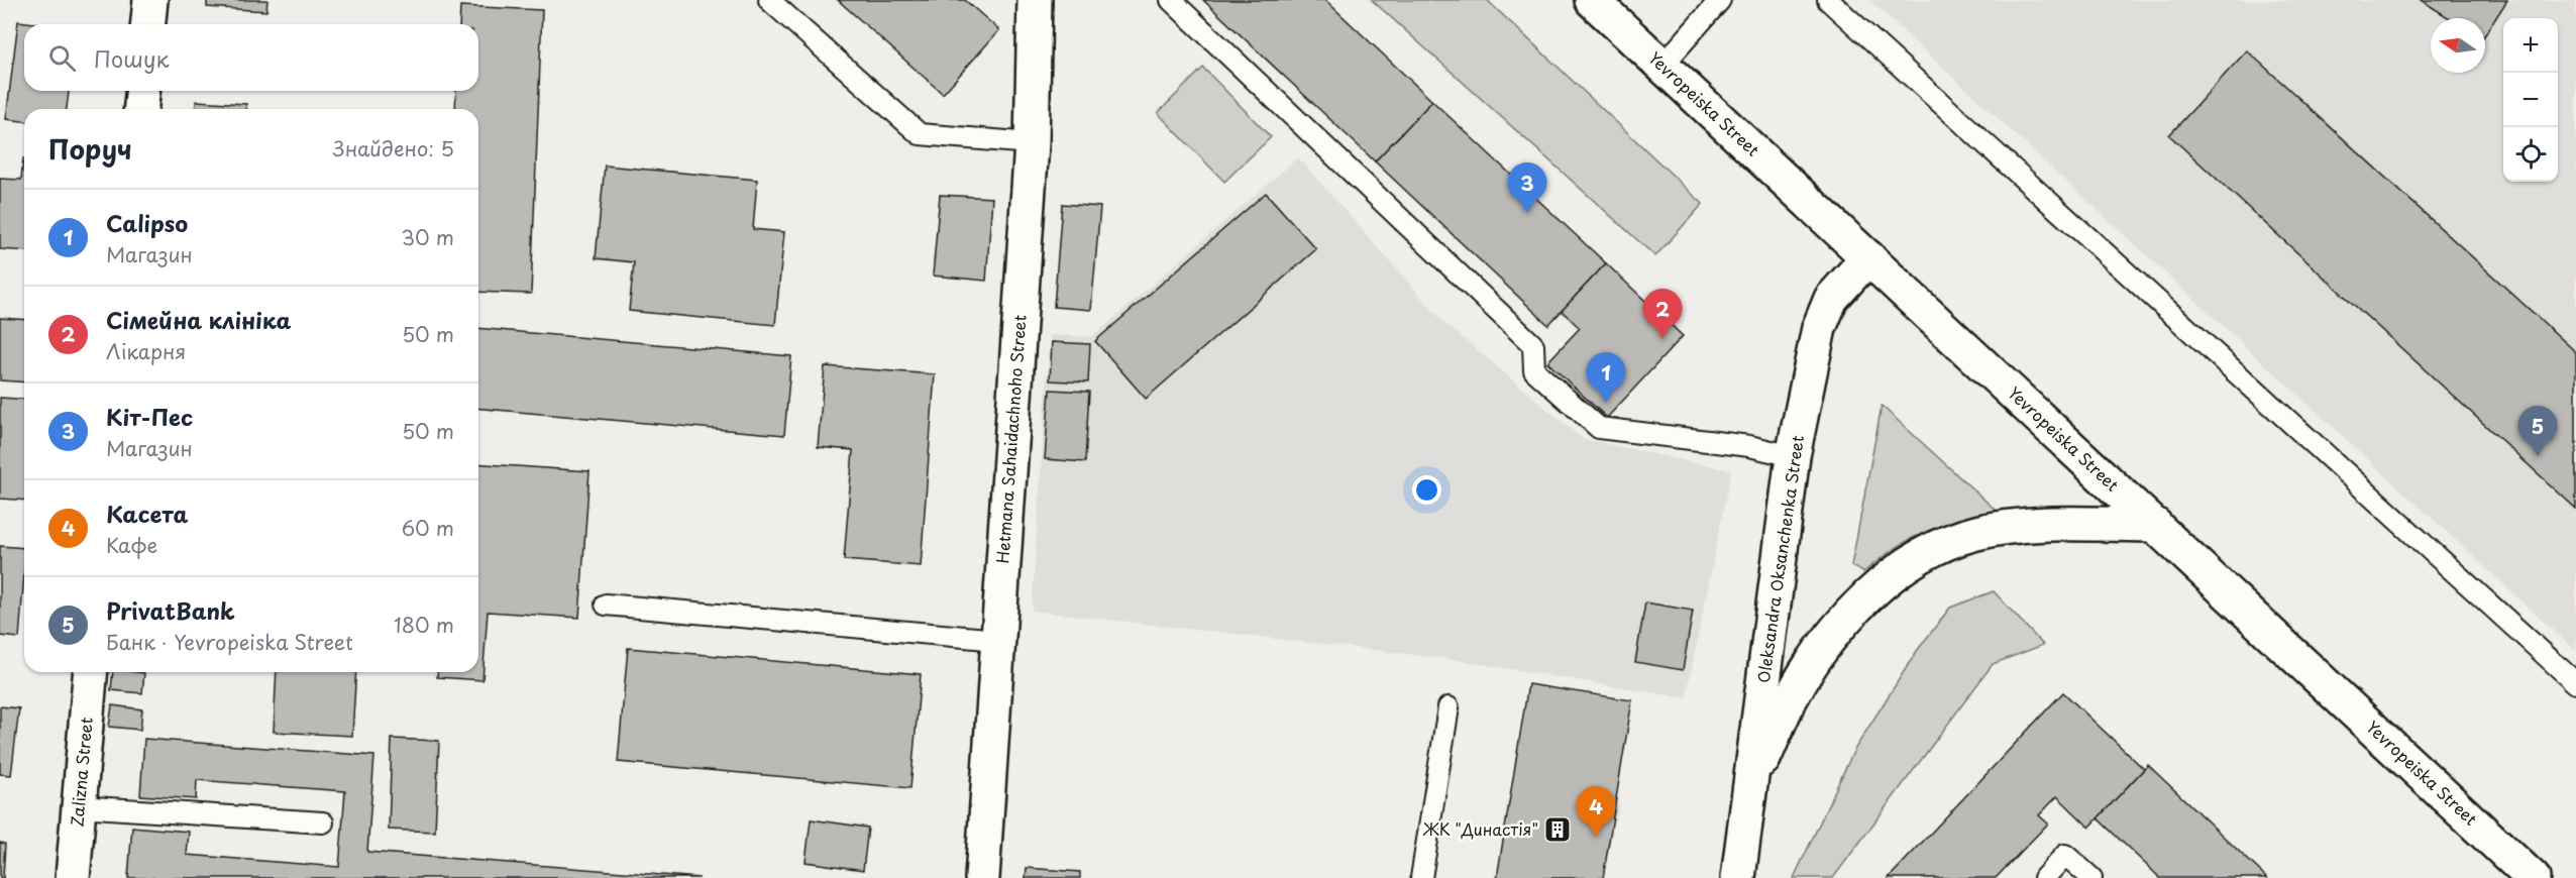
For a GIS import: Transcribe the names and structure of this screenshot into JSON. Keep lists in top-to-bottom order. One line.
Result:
{"streets":{"main road":["Yevropeiska Street","Hetmana Sahaidachnoho Street","Oleksandra Oksanchenka Street","Zalizna Street"]},"crossings":[["Yevropeiska Street","Oleksandra Oksanchenka Street"]],"places":{"building":["ЖК \"Династія\""]},"north":"left","page":{"map_buttons":["+","−"],"search":"Пошук","heading":["Поруч","Знайдено: 5"],"pins":["3","2","1","5","4"],"list":[{"mark":"1","name":"Calipso","note":"Магазин","value":"30 m"},{"mark":"2","name":"Сімейна клініка","note":"Лікарня","value":"50 m"},{"mark":"3","name":"Кіт-Пес","note":"Магазин","value":"50 m"},{"mark":"4","name":"Касета","note":"Кафе","value":"60 m"},{"mark":"5","name":"PrivatBank","note":"Банк · Yevropeiska Street","value":"180 m"}]}}
